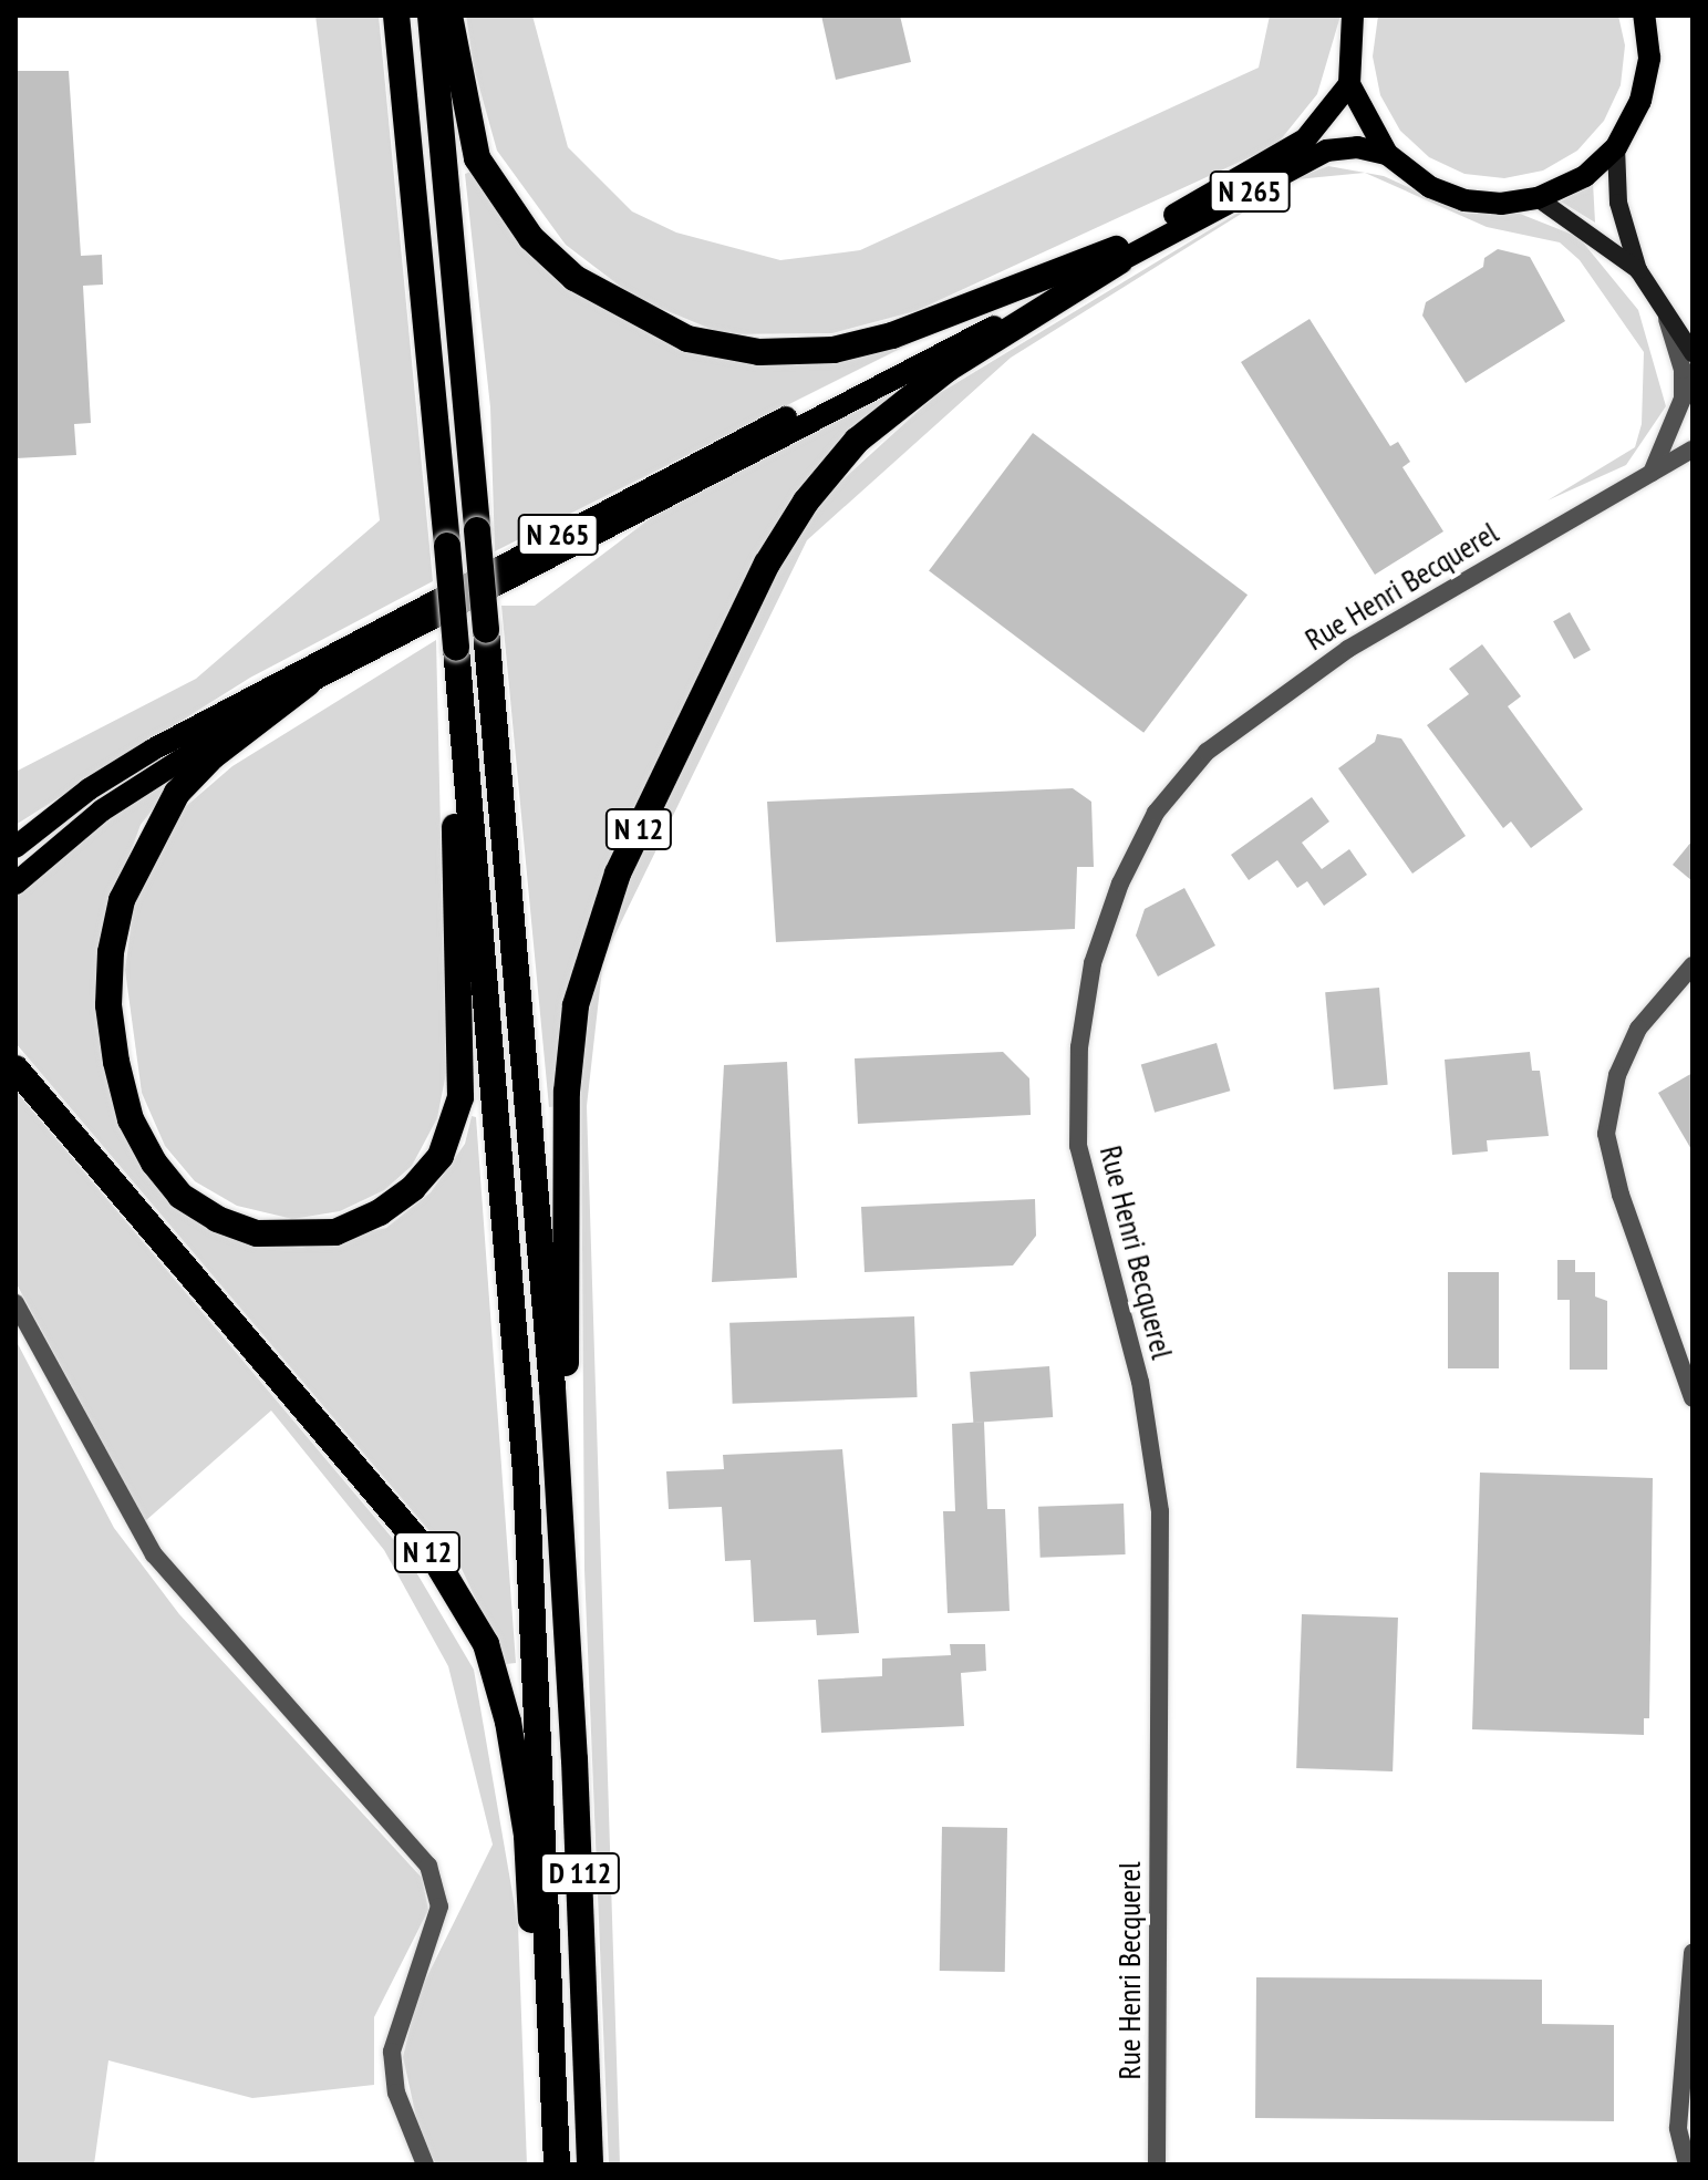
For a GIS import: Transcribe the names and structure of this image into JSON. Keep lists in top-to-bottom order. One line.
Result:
{"streets":{"highway":["N 12","D 112"],"main road":["N 265"],"street":["Rue Henri Becquerel"]},"crossings":[["N 265","N 12"],["N 12","D 112"]]}
